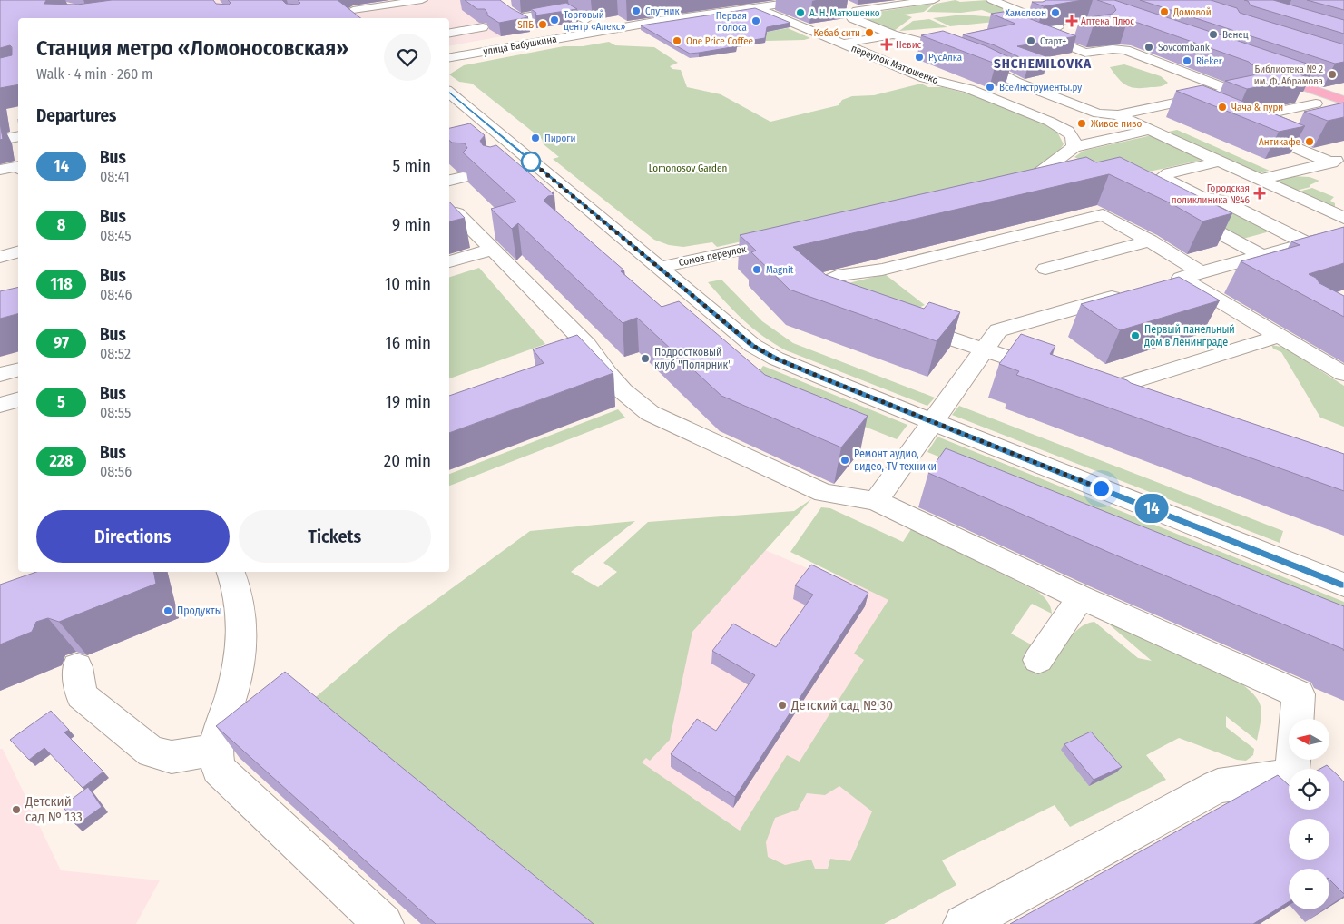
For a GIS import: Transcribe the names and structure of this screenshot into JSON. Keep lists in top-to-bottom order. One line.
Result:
{"streets":{"street":["улица Бабушкина","переулок Матюшенко","Сомов переулок"]},"crossings":[["улица Бабушкина","переулок Матюшенко"]],"districts":["SHCHEMILOVKA"],"parks":["Lomonosov Garden"],"places":{"other":["Спутник","Домовой","А. Н. Матюшенко","Хамелеон","Торговый центр «Алекс»","Первая полоса","SПБ","Кебаб сити","Венец","One Price Coffee","Старт+","Sovcombank","РусАлка","Rieker","Библиотека № 2 им. Ф. Абрамова","ВсеИнструменты.ру","Чача & пури","Живое пиво","Пироги","Антикафе","Magnit","Первый панельный дом в Ленинграде","Подростковый клуб \"Полярник\"","Ремонт аудио, видео, TV техники","Продукты","Детский сад № 30","Детский сад № 133"],"health":["Аптека Плюс","Невис","Городская поликлиника №46"]},"lines":["bus line 14"],"north":"left","page":{"on_map":"14","heading":[["Станция метро «Ломоносовская»","Walk · 4 min · 260 m"],"Departures"],"list":[{"mark":"14","name":"Bus","note":"08:41","value":"5 min"},{"mark":"8","name":"Bus","note":"08:45","value":"9 min"},{"mark":"118","name":"Bus","note":"08:46","value":"10 min"},{"mark":"97","name":"Bus","note":"08:52","value":"16 min"},{"mark":"5","name":"Bus","note":"08:55","value":"19 min"},{"mark":"228","name":"Bus","note":"08:56","value":"20 min"}],"buttons":["Directions","Tickets"],"map_buttons":["+","−"]}}
